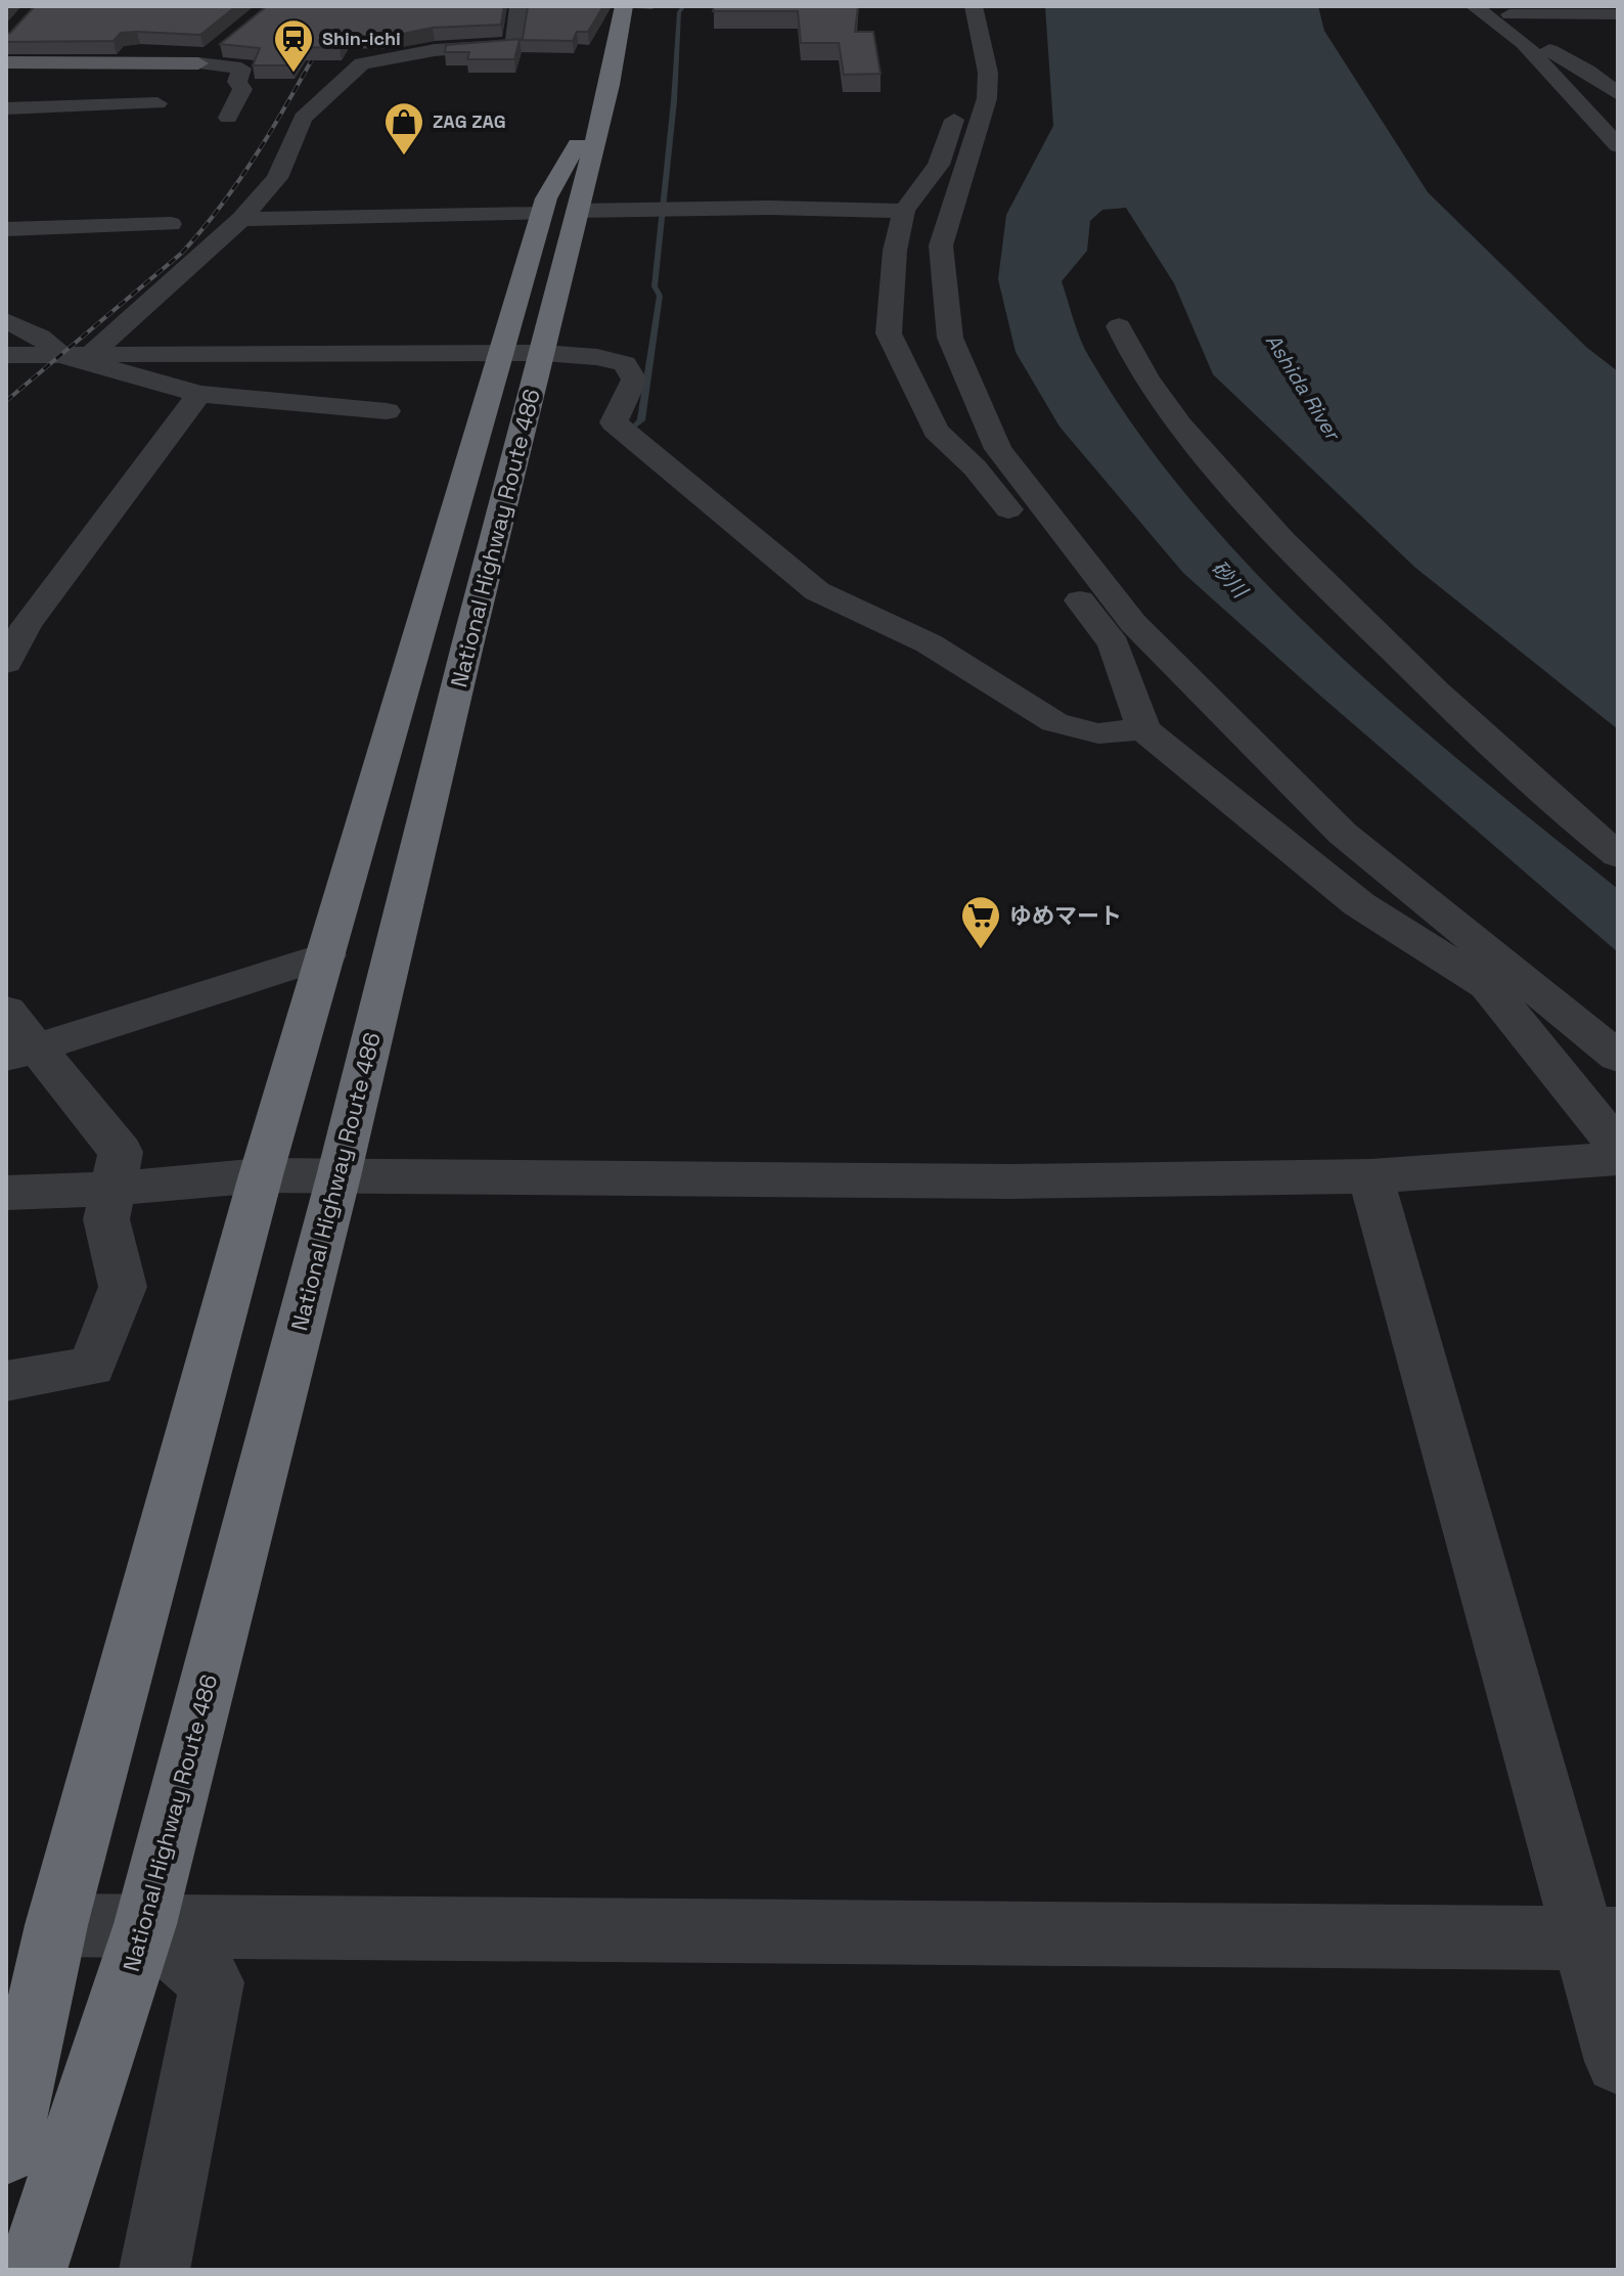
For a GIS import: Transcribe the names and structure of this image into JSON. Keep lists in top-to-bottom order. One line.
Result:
{"streets":{"highway":["National Highway Route 486"]},"water":["Ashida River","砂川"],"places":{"station":["Shin-ichi"],"shop":["ZAG ZAG"],"supermarket":["ゆめマート"]}}
